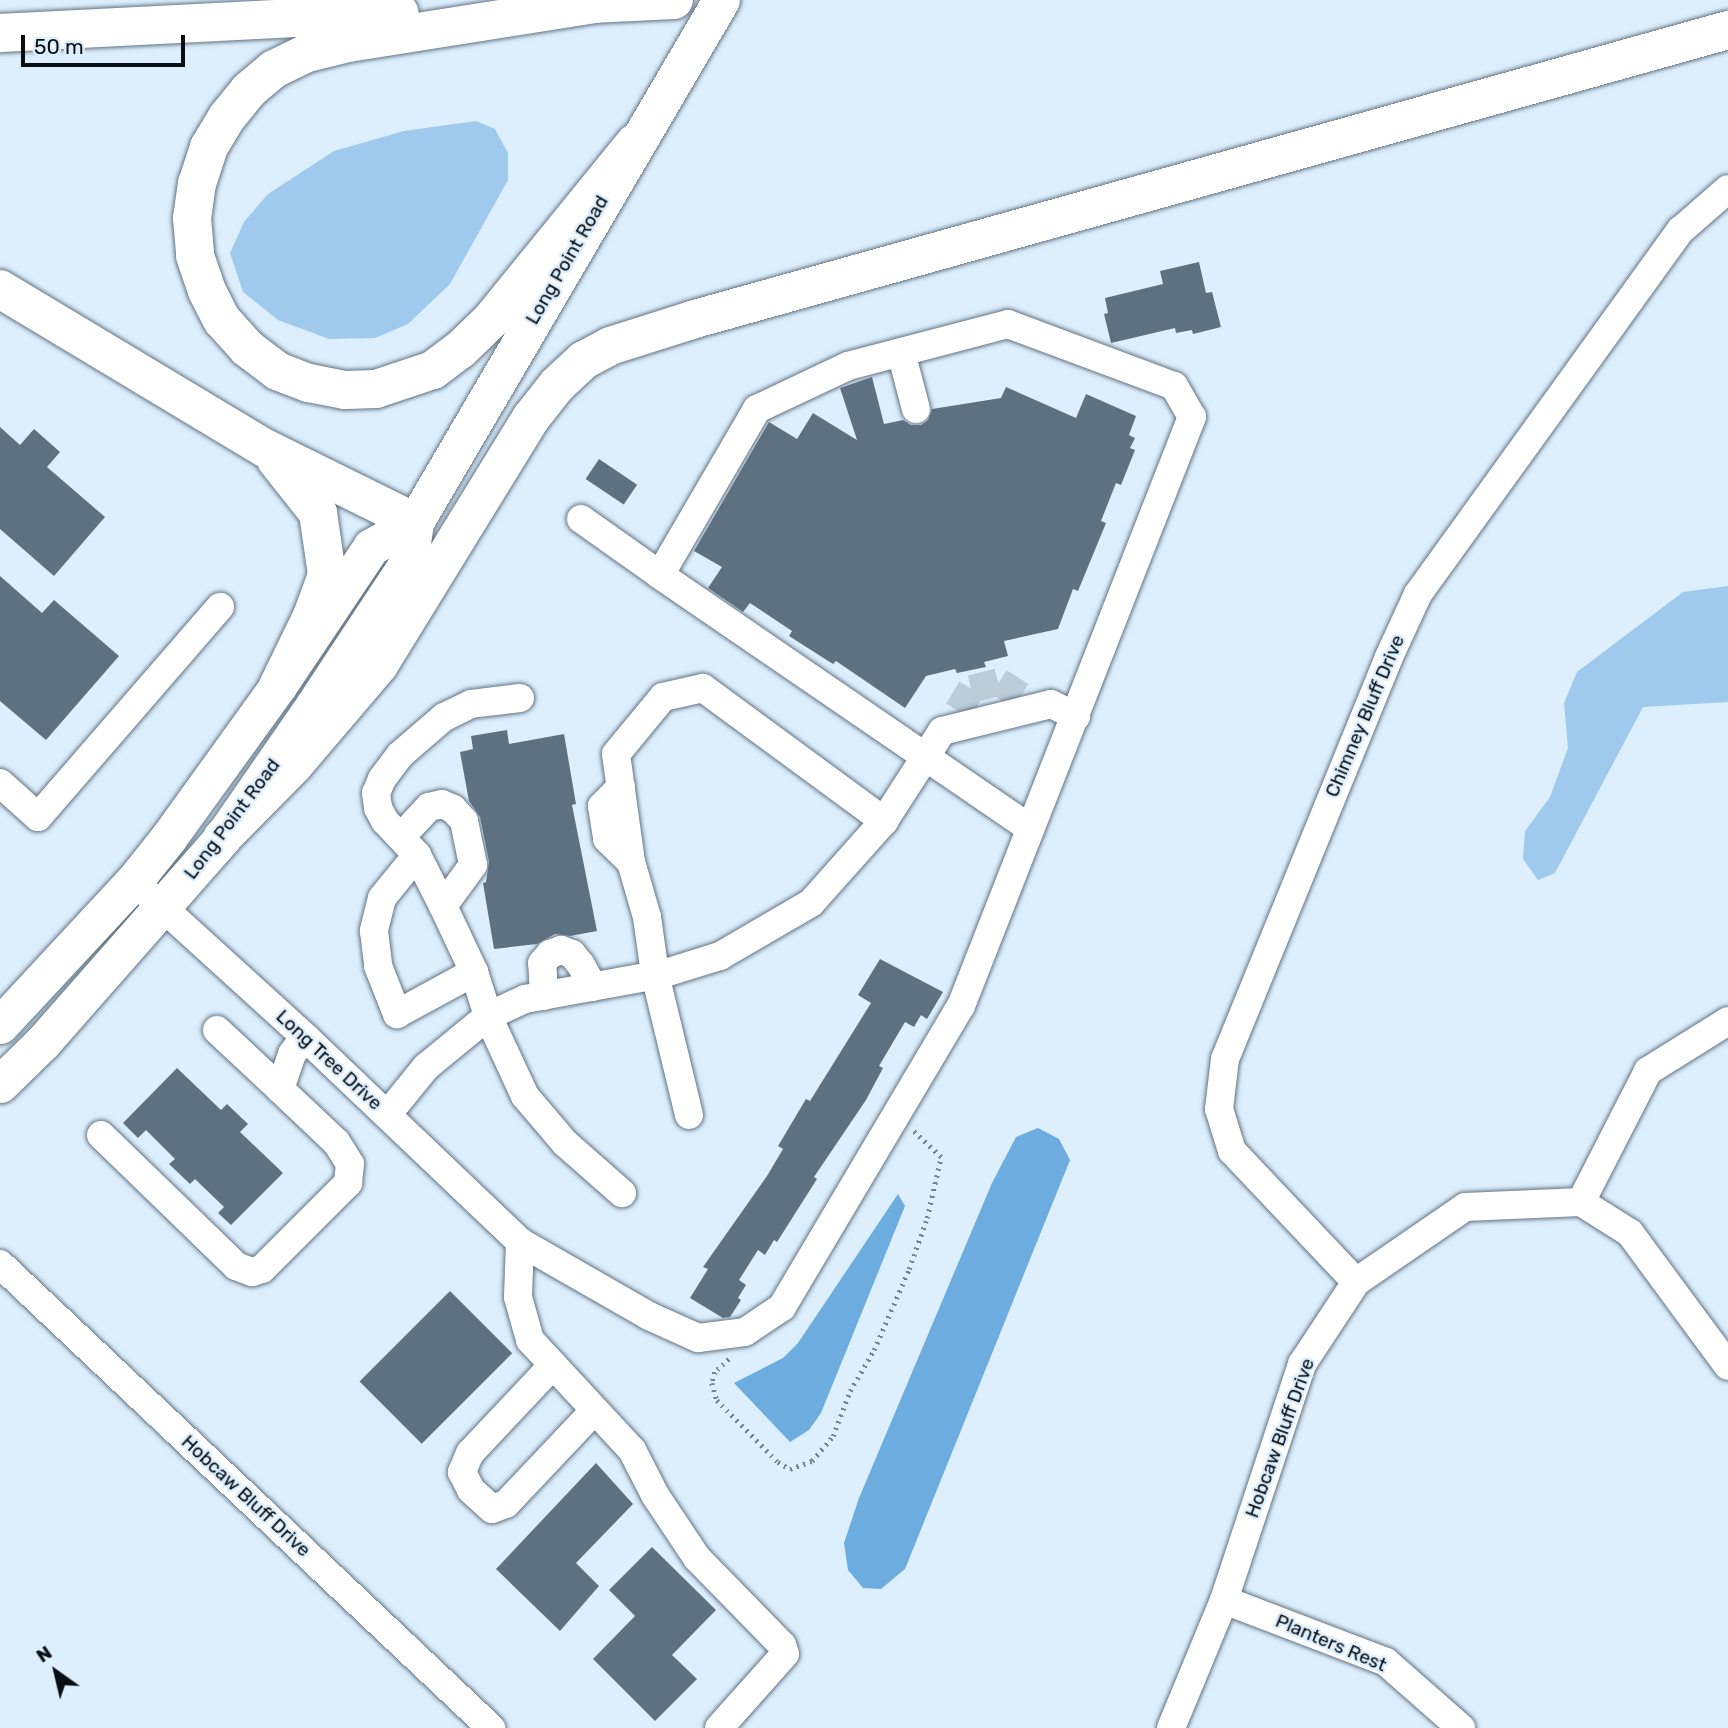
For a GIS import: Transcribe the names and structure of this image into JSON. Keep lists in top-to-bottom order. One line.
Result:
{"streets":{"main road":["Long Point Road"],"street":["Chimney Bluff Drive","Long Tree Drive","Hobcaw Bluff Drive","Planters Rest"]},"crossings":[["Long Point Road","Long Tree Drive"],["Chimney Bluff Drive","Hobcaw Bluff Drive"],["Hobcaw Bluff Drive","Planters Rest"]],"scale_bar":"50 m","north":"top left"}
